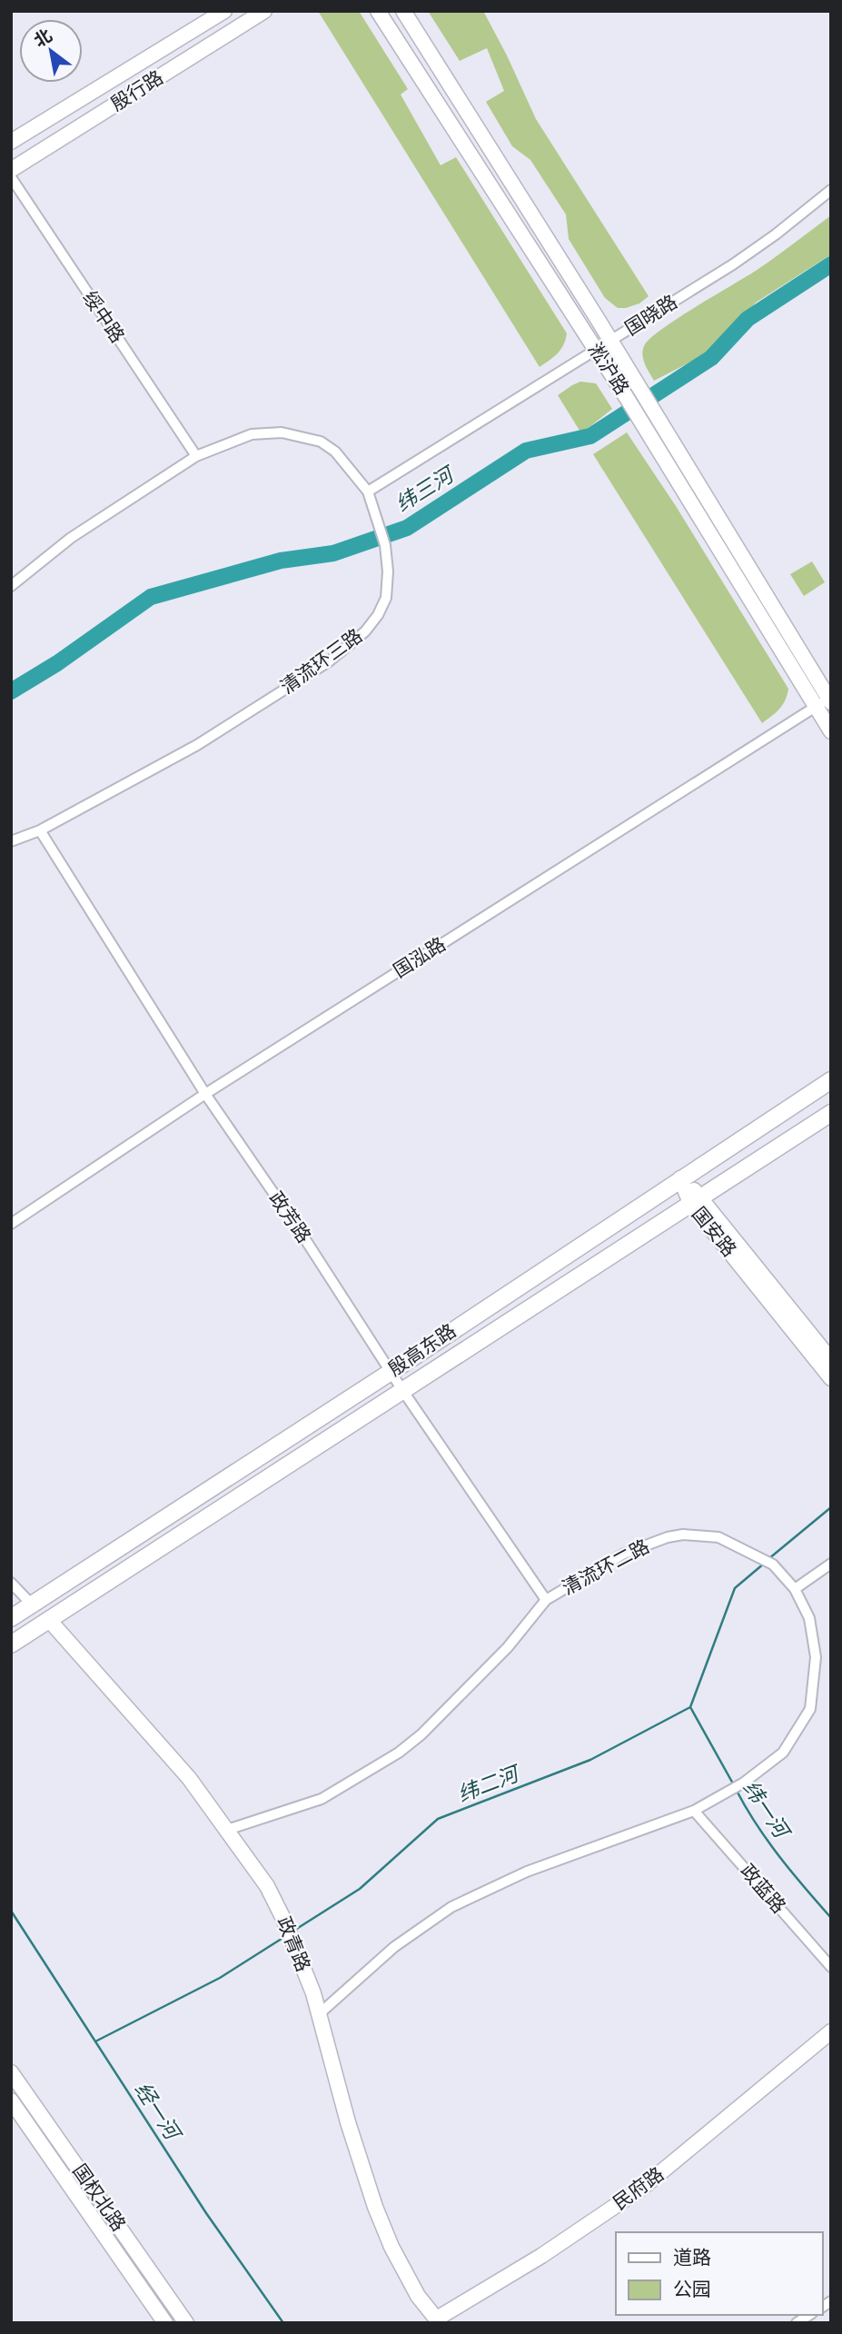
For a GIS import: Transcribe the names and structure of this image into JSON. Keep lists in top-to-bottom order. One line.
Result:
{"streets":{"main road":["殷行路","淞沪路","国安路","殷高东路","政青路","民府路","国权北路"],"street":["国晓路","绥中路","清流环三路","国泓路","政芳路","清流环二路","政蓝路"]},"crossings":[["国晓路","淞沪路"],["国晓路","清流环三路"],["绥中路","清流环三路"],["淞沪路","国泓路"],["清流环三路","政芳路"],["国泓路","政芳路"],["政芳路","殷高东路"],["政芳路","清流环二路"],["国安路","殷高东路"],["殷高东路","政青路"],["清流环二路","政蓝路"],["清流环二路","政青路"],["政青路","民府路"]],"water":["纬三河","纬二河","纬一河","经一河"],"legend":["道路","公园"],"north":"top left"}
